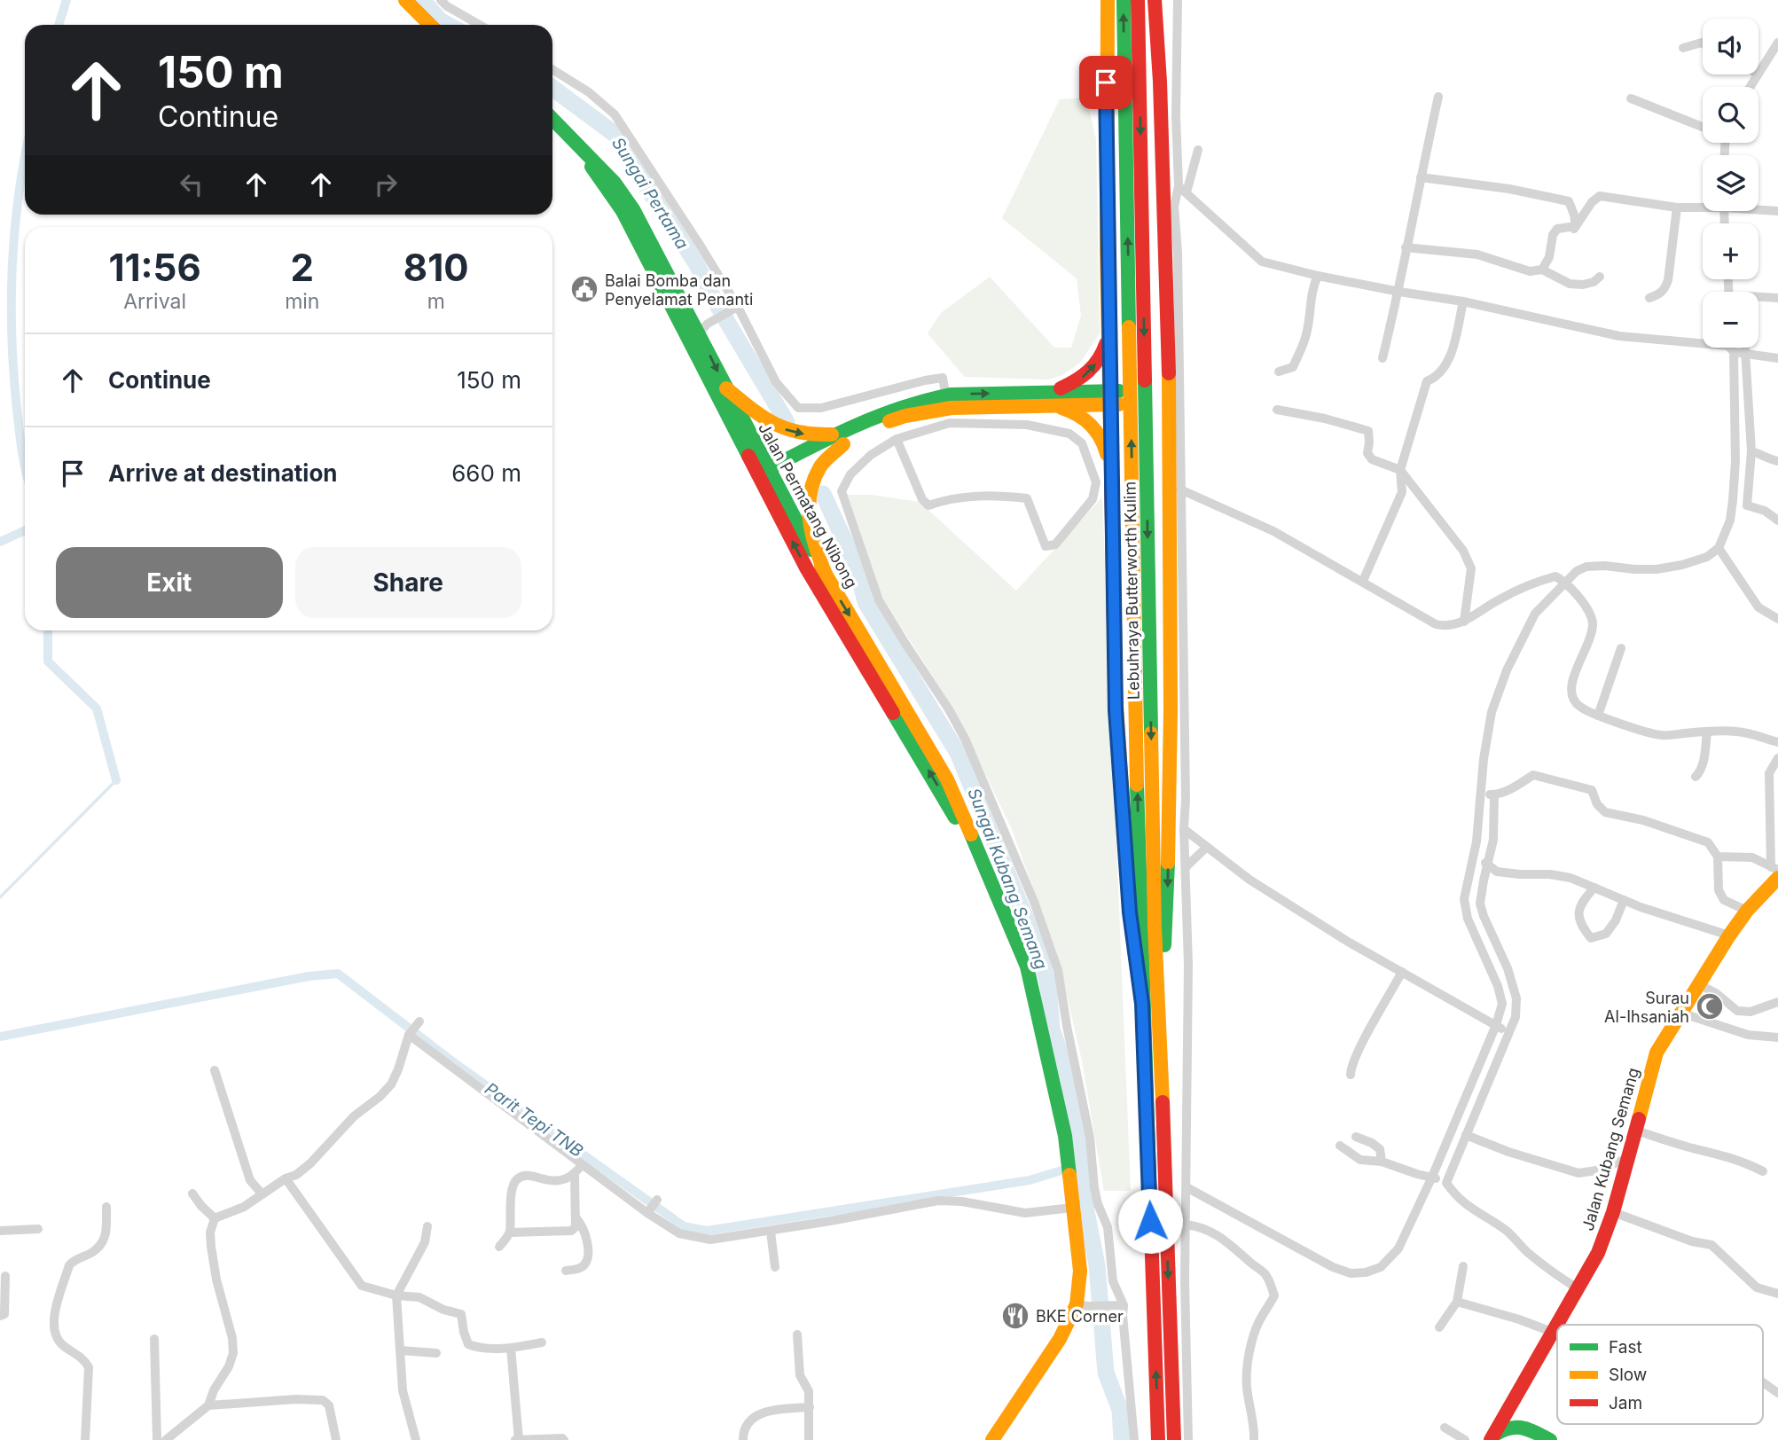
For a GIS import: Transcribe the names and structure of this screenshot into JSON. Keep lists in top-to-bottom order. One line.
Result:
{"streets":{"main road":["Jalan Permatang Nibong","Lebuhraya Butterworth Kulim","Jalan Kubang Semang"]},"water":["Sungai Pertama","Sungai Kubang Semang","Parit Tepi TNB"],"places":{"public building":["Balai Bomba dan Penyelamat Penanti"],"mosque":["Surau Al-Ihsaniah"],"restaurant":["BKE Corner"]},"legend":["Fast","Slow","Jam"],"page":{"map_buttons":["+","−"],"turn":["150 m","Continue"],"eta":["11:56","Arrival","2","min","810","m"],"list":[{"name":"Continue","value":"150 m"},{"name":"Arrive at destination","value":"660 m"}],"buttons":["Exit","Share"]}}
